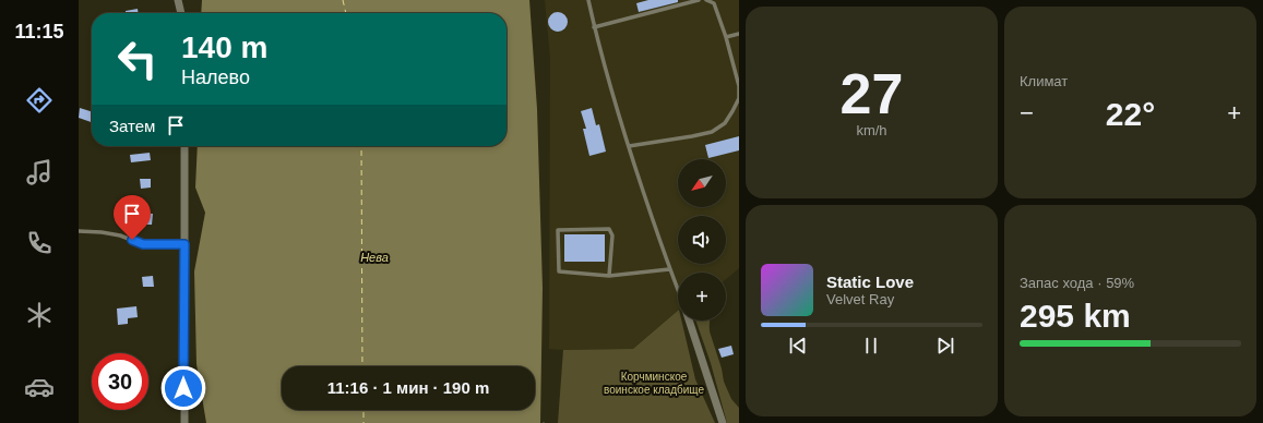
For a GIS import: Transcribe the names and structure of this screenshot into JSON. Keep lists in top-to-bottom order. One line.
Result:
{"water":["Нева"],"parks":["Корчминское воинское кладбище"],"north":"bottom left","page":{"tabs":"11:15","tile":[["27","km/h"],"Климат",["Запас хода · 59%","295 km"]],"turn":["140 m","Налево"],"heat":["−","22°","+"],"then":"Затем","map_buttons":"+","song":["Static Love","Velvet Ray"],"limit":"30","trip":"11:16 · 1 мин · 190 m"}}
